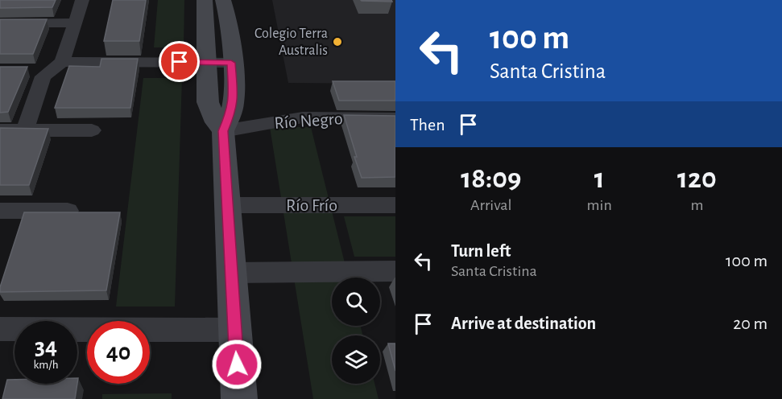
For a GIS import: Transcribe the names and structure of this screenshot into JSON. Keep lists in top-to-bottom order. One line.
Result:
{"streets":{"street":["Río Negro","Río Frío"]},"places":["Colegio Terra Australis"],"page":{"turn":["100 m","Santa Cristina"],"then":"Then","eta":["18:09","Arrival","1","min","120","m"],"list":[{"name":"Turn left","note":"Santa Cristina","value":"100 m"},{"name":"Arrive at destination","value":"20 m"}],"speed":"34 km/h","limit":"40"}}
